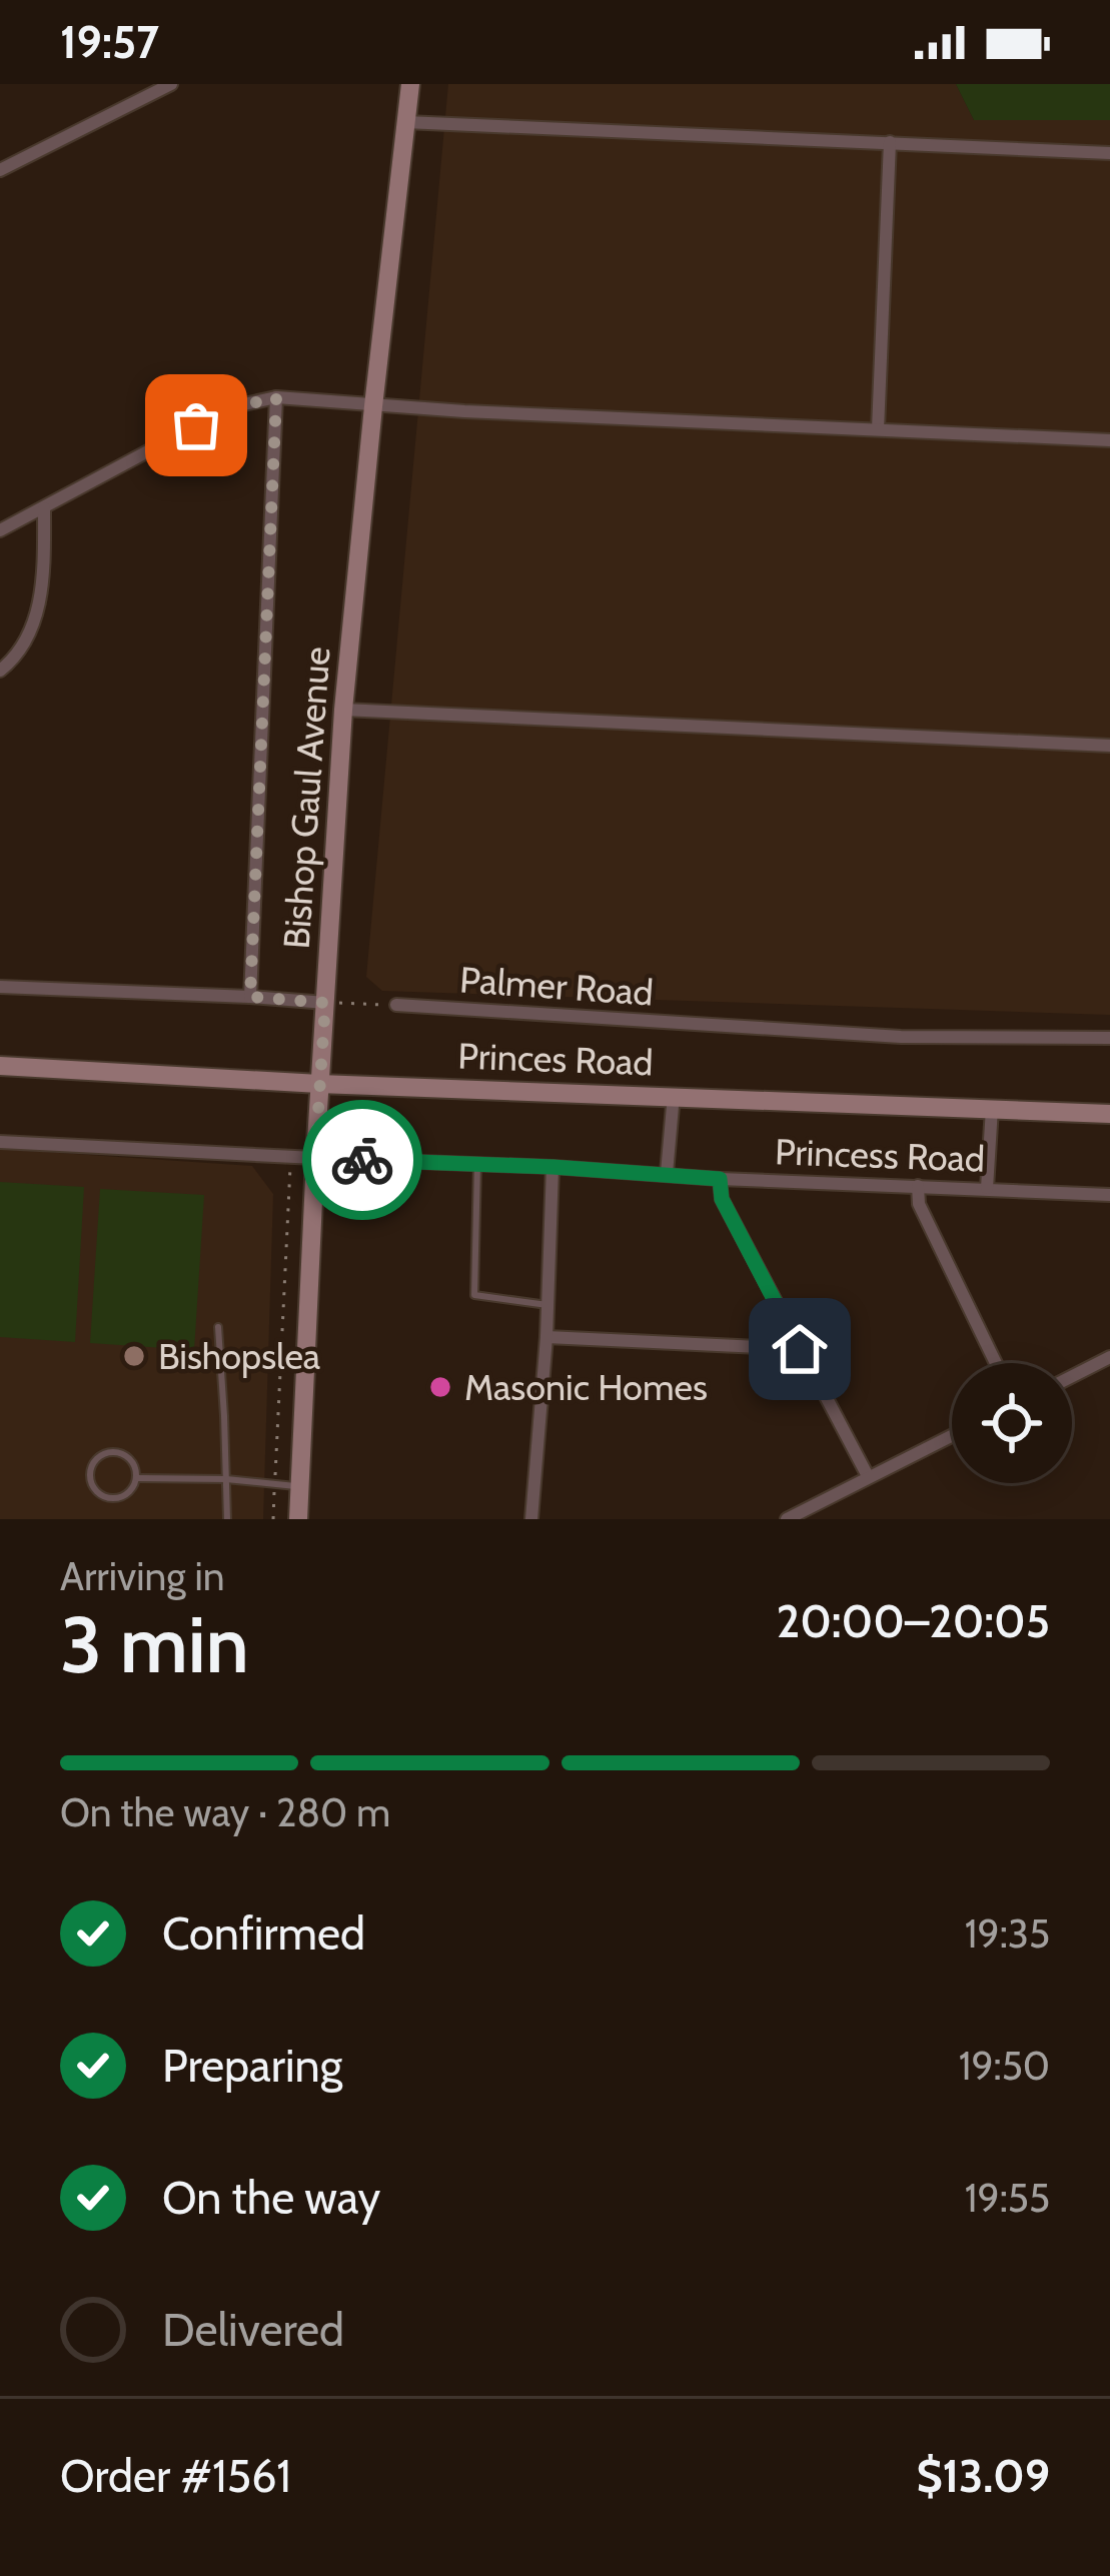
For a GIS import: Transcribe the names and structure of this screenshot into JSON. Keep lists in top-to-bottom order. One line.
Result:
{"streets":{"main road":["Bishop Gaul Avenue","Princes Road"],"street":["Palmer Road","Princess Road"]},"crossings":[["Bishop Gaul Avenue","Princes Road"],["Bishop Gaul Avenue","Princess Road"]],"places":["Bishopslea","Masonic Homes"],"page":{"status":"19:57","heading":["3 min","Arriving in","20:00–20:05"],"panel":["Order #1561","$13.09"],"bar":"On the way · 280 m","list":[["Confirmed","19:35"],["Preparing","19:50"],["On the way","19:55"],"Delivered"]}}
